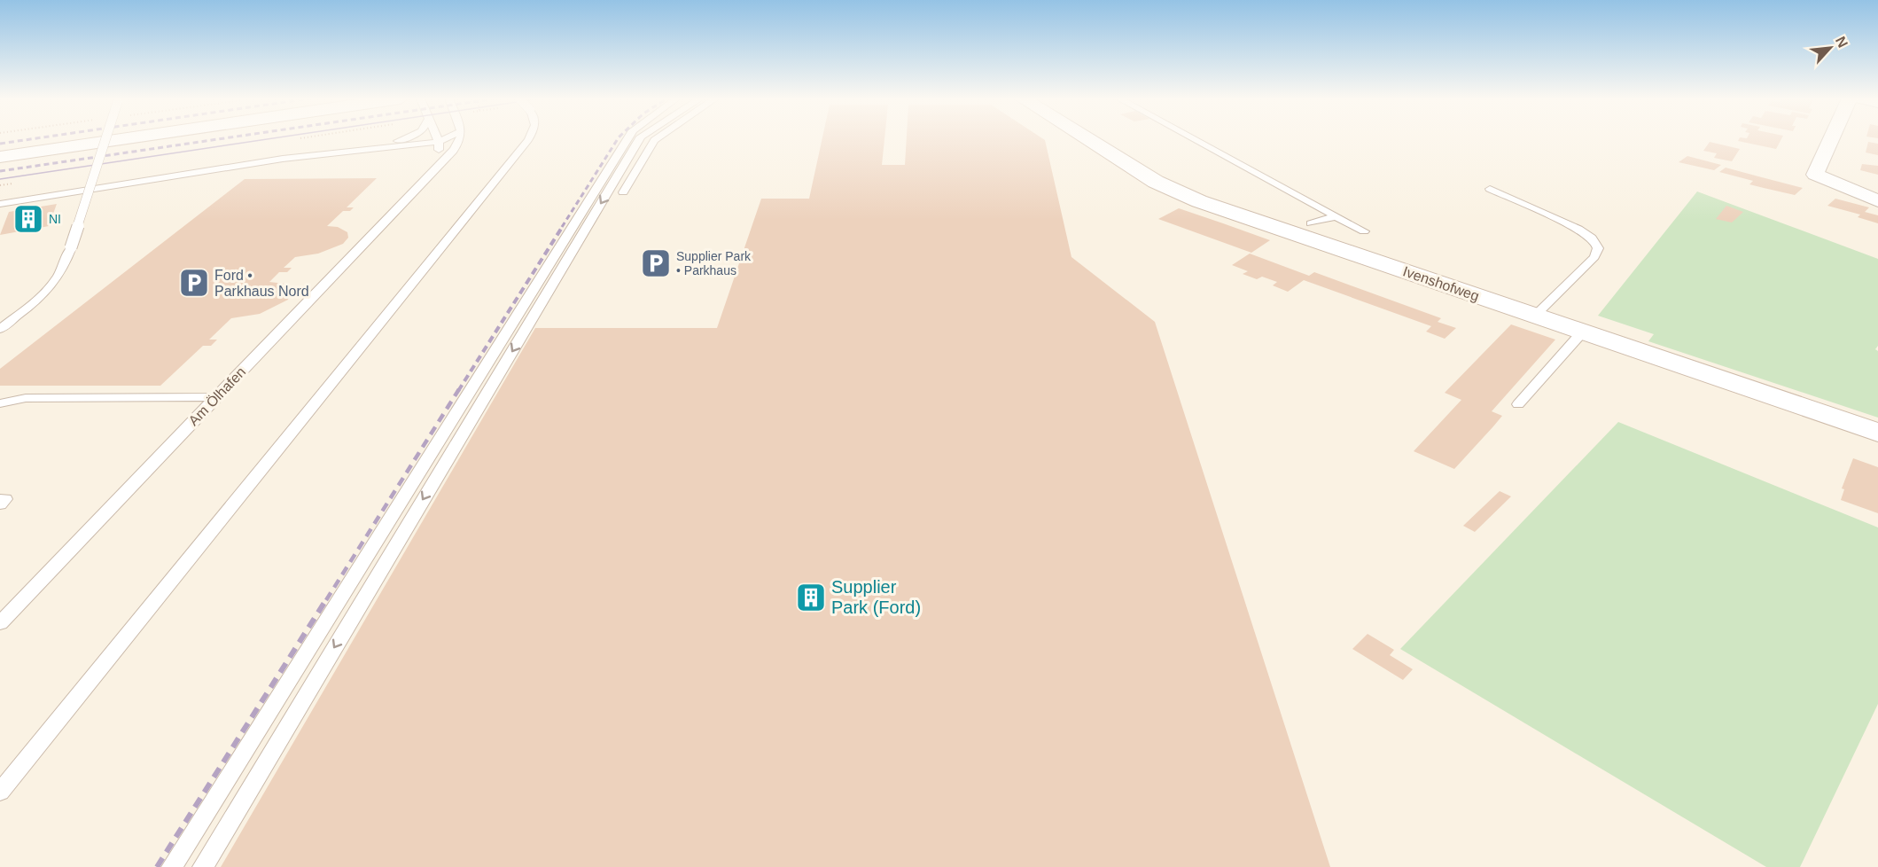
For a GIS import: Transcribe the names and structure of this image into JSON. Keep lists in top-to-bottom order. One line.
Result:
{"streets":{"street":["Ivenshofweg"],"lane":["Am Ölhafen"]},"places":{"building":["NI","Supplier Park (Ford)"],"parking":["Supplier Park • Parkhaus","Ford • Parkhaus Nord"]},"north":"top right"}
